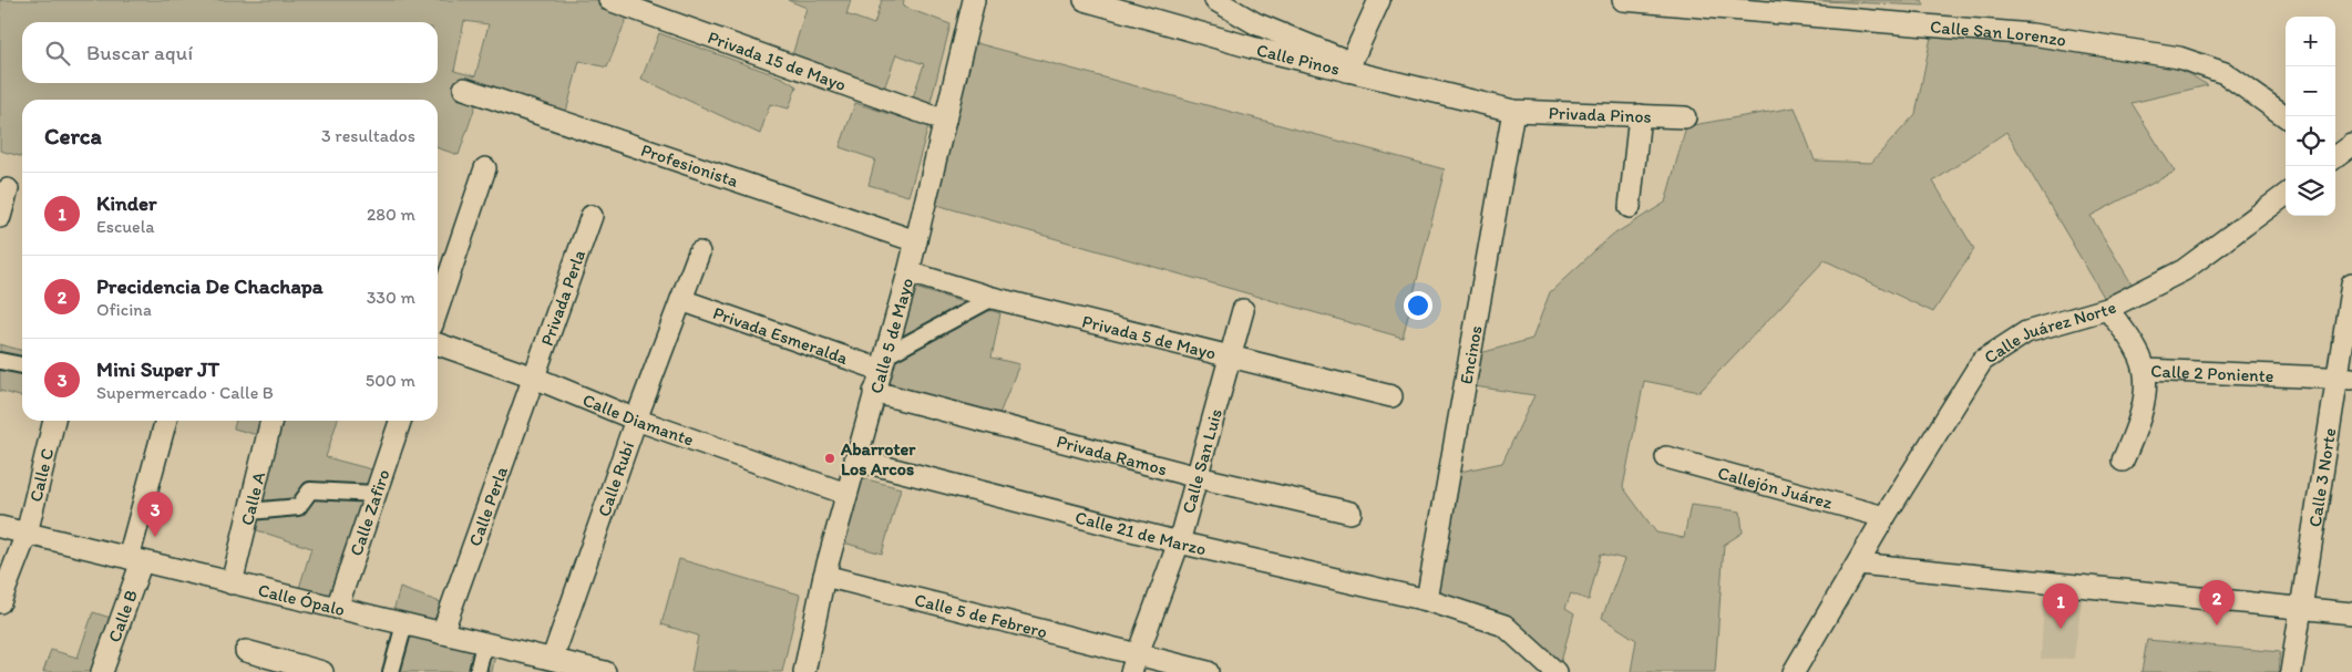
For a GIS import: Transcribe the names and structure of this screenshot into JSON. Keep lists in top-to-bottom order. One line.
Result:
{"streets":{"street":["Calle San Lorenzo","Calle Pinos","Privada 15 de Mayo","Privada Pinos","Profesionista","Privada Perla","Calle Juárez Norte","Privada Esmeralda","Calle 5 de Mayo","Privada 5 de Mayo","Encinos","Calle 2 Poniente","Calle Diamante","Privada Ramos","Calle San Luis","Calle C","Calle Rubí","Calle 3 Norte","Callejón Juárez","Calle A","Calle Perla","Calle Zafiro","Calle 21 de Marzo","Calle Ópalo","Calle 5 de Febrero","Calle B"]},"crossings":[["Calle Pinos","Privada Pinos"],["Calle Pinos","Encinos"],["Privada 15 de Mayo","Calle 5 de Mayo"],["Privada Pinos","Encinos"],["Profesionista","Calle 5 de Mayo"],["Privada Perla","Calle Diamante"],["Privada Perla","Calle Perla"],["Calle Juárez Norte","Calle 2 Poniente"],["Calle Juárez Norte","Callejón Juárez"],["Privada Esmeralda","Calle 5 de Mayo"],["Privada Esmeralda","Calle Rubí"],["Calle 5 de Mayo","Privada 5 de Mayo"],["Calle 5 de Mayo","Calle Diamante"],["Calle 5 de Mayo","Privada Ramos"],["Calle 5 de Mayo","Calle 21 de Marzo"],["Calle 5 de Mayo","Calle 5 de Febrero"],["Privada 5 de Mayo","Calle San Luis"],["Encinos","Calle 21 de Marzo"],["Calle 2 Poniente","Calle 3 Norte"],["Calle Diamante","Calle Rubí"],["Calle Diamante","Calle Perla"],["Privada Ramos","Calle San Luis"],["Calle San Luis","Calle 21 de Marzo"],["Calle San Luis","Calle 5 de Febrero"],["Calle C","Calle Ópalo"],["Calle Rubí","Calle Ópalo"],["Calle A","Calle Ópalo"],["Calle Perla","Calle Ópalo"],["Calle Zafiro","Calle Ópalo"],["Calle Ópalo","Calle B"]],"places":["Abarroter Los Arcos"],"page":{"map_buttons":["+","−"],"search":"Buscar aquí","heading":["Cerca","3 resultados"],"list":[{"mark":"1","name":"Kinder","note":"Escuela","value":"280 m"},{"mark":"2","name":"Precidencia De Chachapa","note":"Oficina","value":"330 m"},{"mark":"3","name":"Mini Super JT","note":"Supermercado · Calle B","value":"500 m"}],"pins":["3","2","1"]}}
